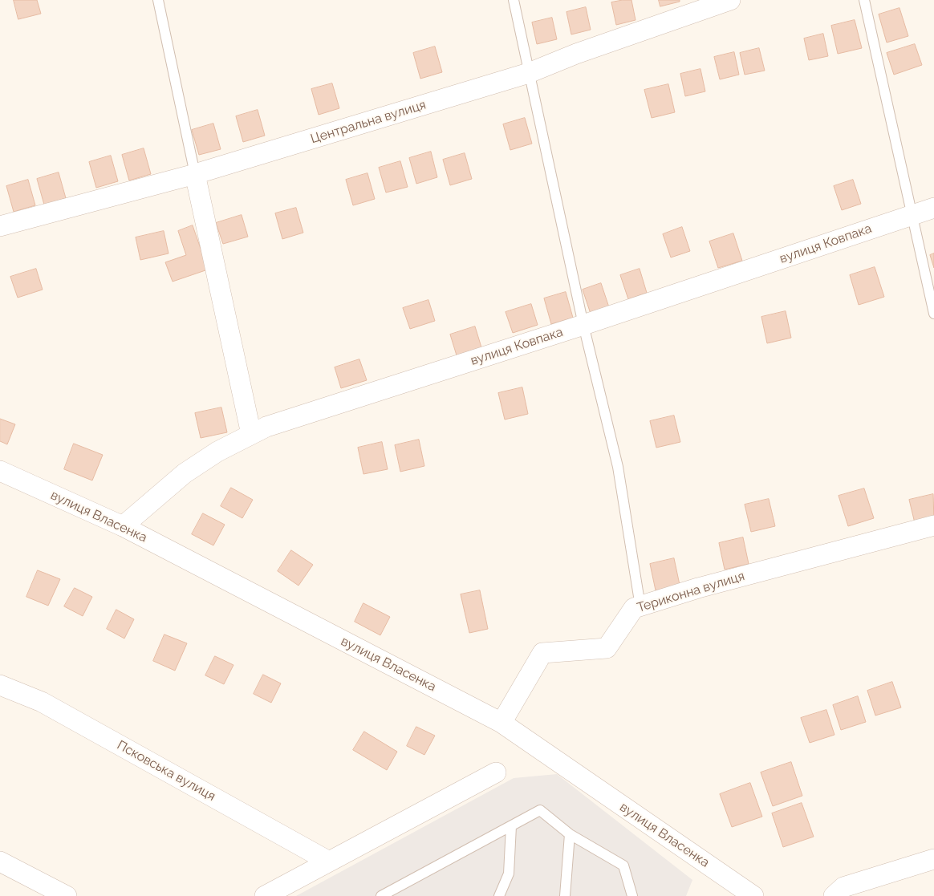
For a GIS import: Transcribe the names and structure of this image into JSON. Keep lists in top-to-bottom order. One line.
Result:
{"streets":{"street":["Центральна вулиця","вулиця Ковпака","вулиця Власенка","Териконна вулиця","Псковська вулиця"]},"crossings":[["вулиця Ковпака","вулиця Власенка"],["вулиця Власенка","Териконна вулиця"]]}
